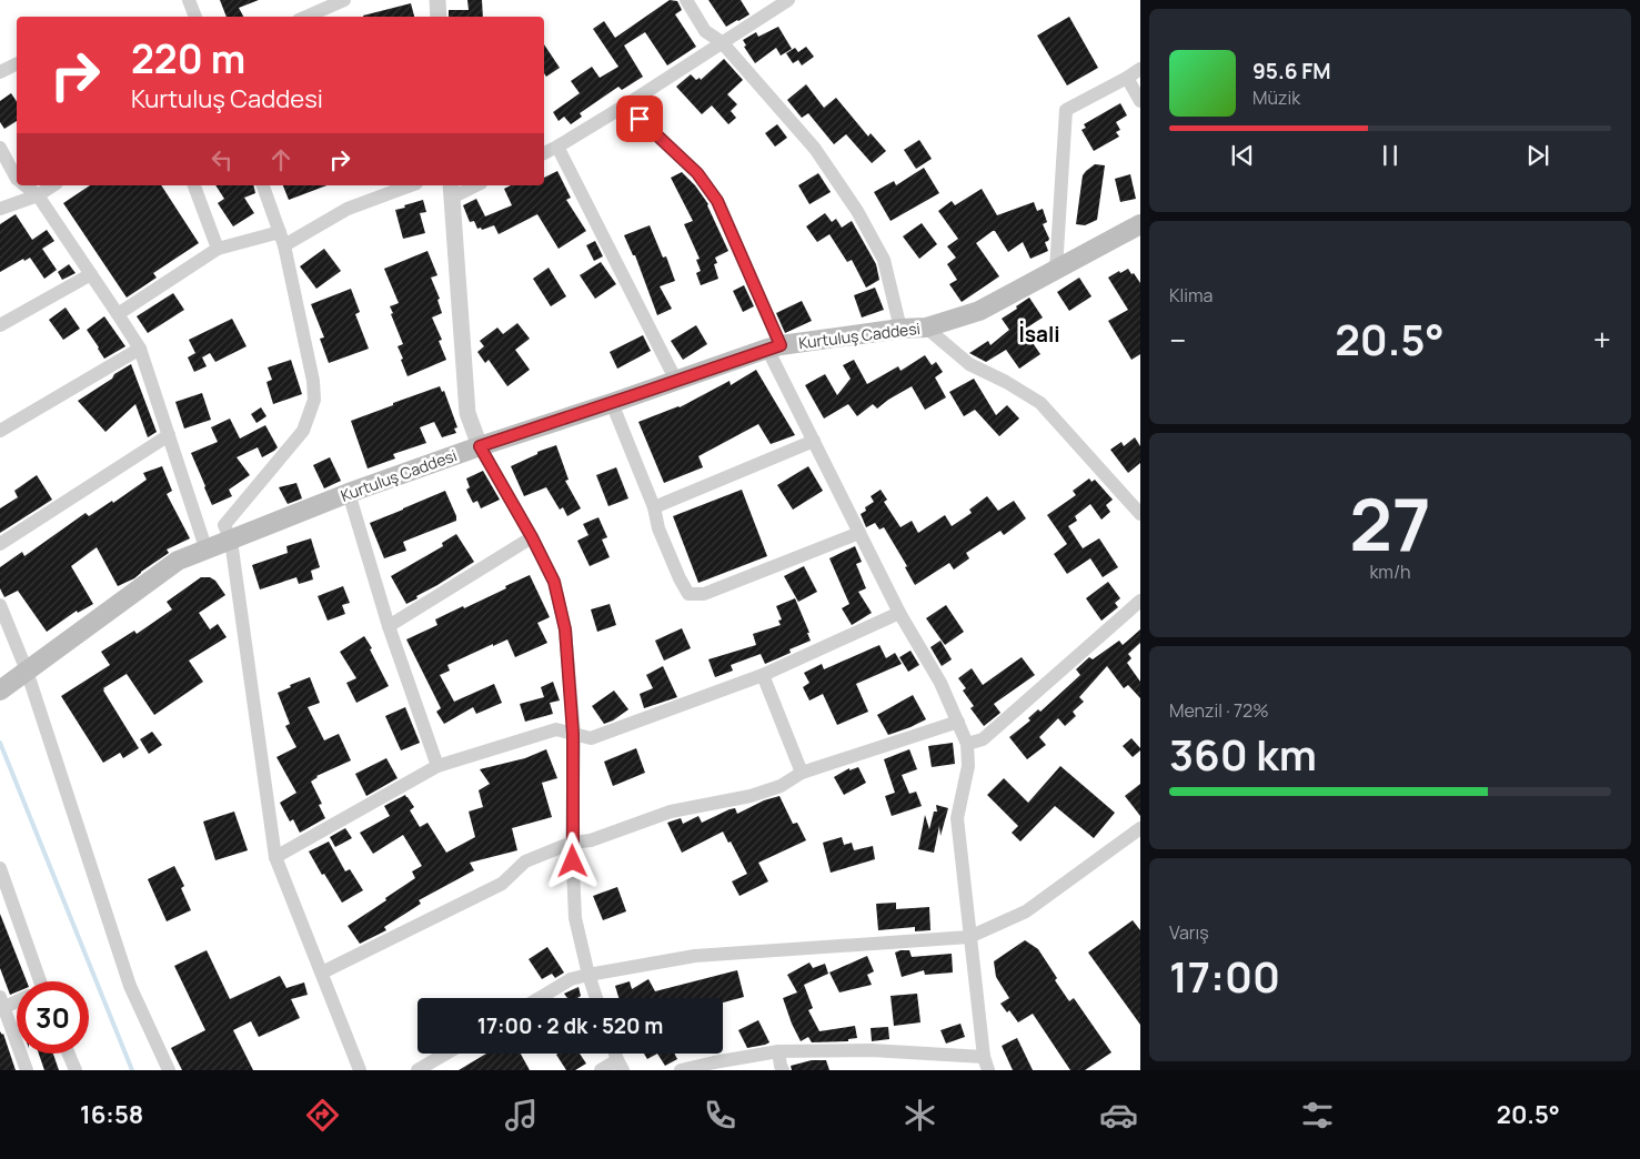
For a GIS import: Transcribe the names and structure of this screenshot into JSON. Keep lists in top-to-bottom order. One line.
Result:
{"streets":{"main road":["Kurtuluş Caddesi"]},"districts":["İsali"],"page":{"turn":["220 m","Kurtuluş Caddesi"],"song":["95.6 FM","Müzik"],"tile":["Klima",["27","km/h"],["Menzil · 72%","360 km"],["Varış","17:00"]],"heat":["−","20.5°","+"],"limit":"30","trip":"17:00 · 2 dk · 520 m","tabs":["16:58","20.5°"]}}
